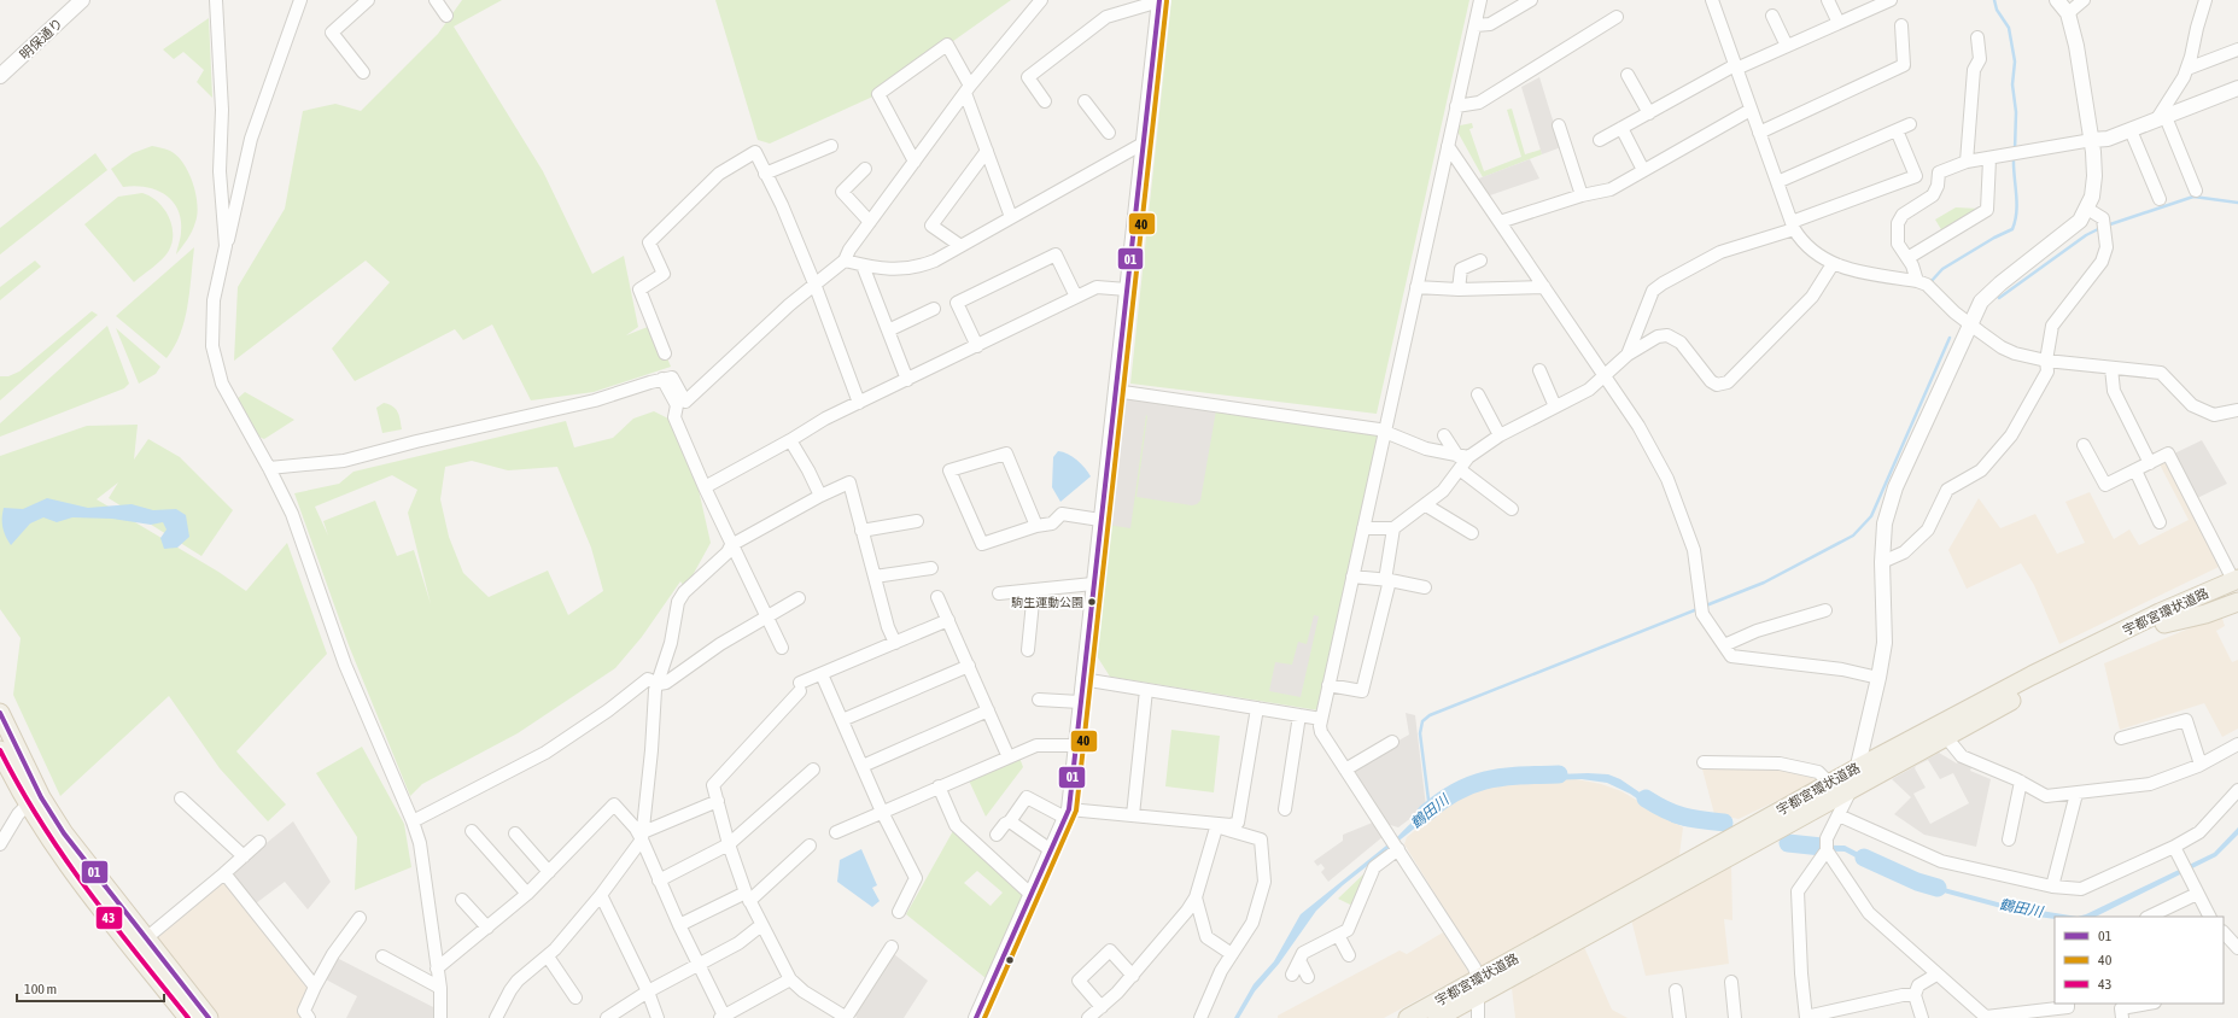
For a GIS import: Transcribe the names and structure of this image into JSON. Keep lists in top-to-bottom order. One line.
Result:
{"streets":{"main road":["宇都宮環状道路"],"street":["明保通り"]},"water":["鶴田川"],"places":["駒生運動公園"],"lines":["transit line 01","transit line 40","transit line 43"],"legend":["01","40","43"],"scale_bar":"100 m"}
